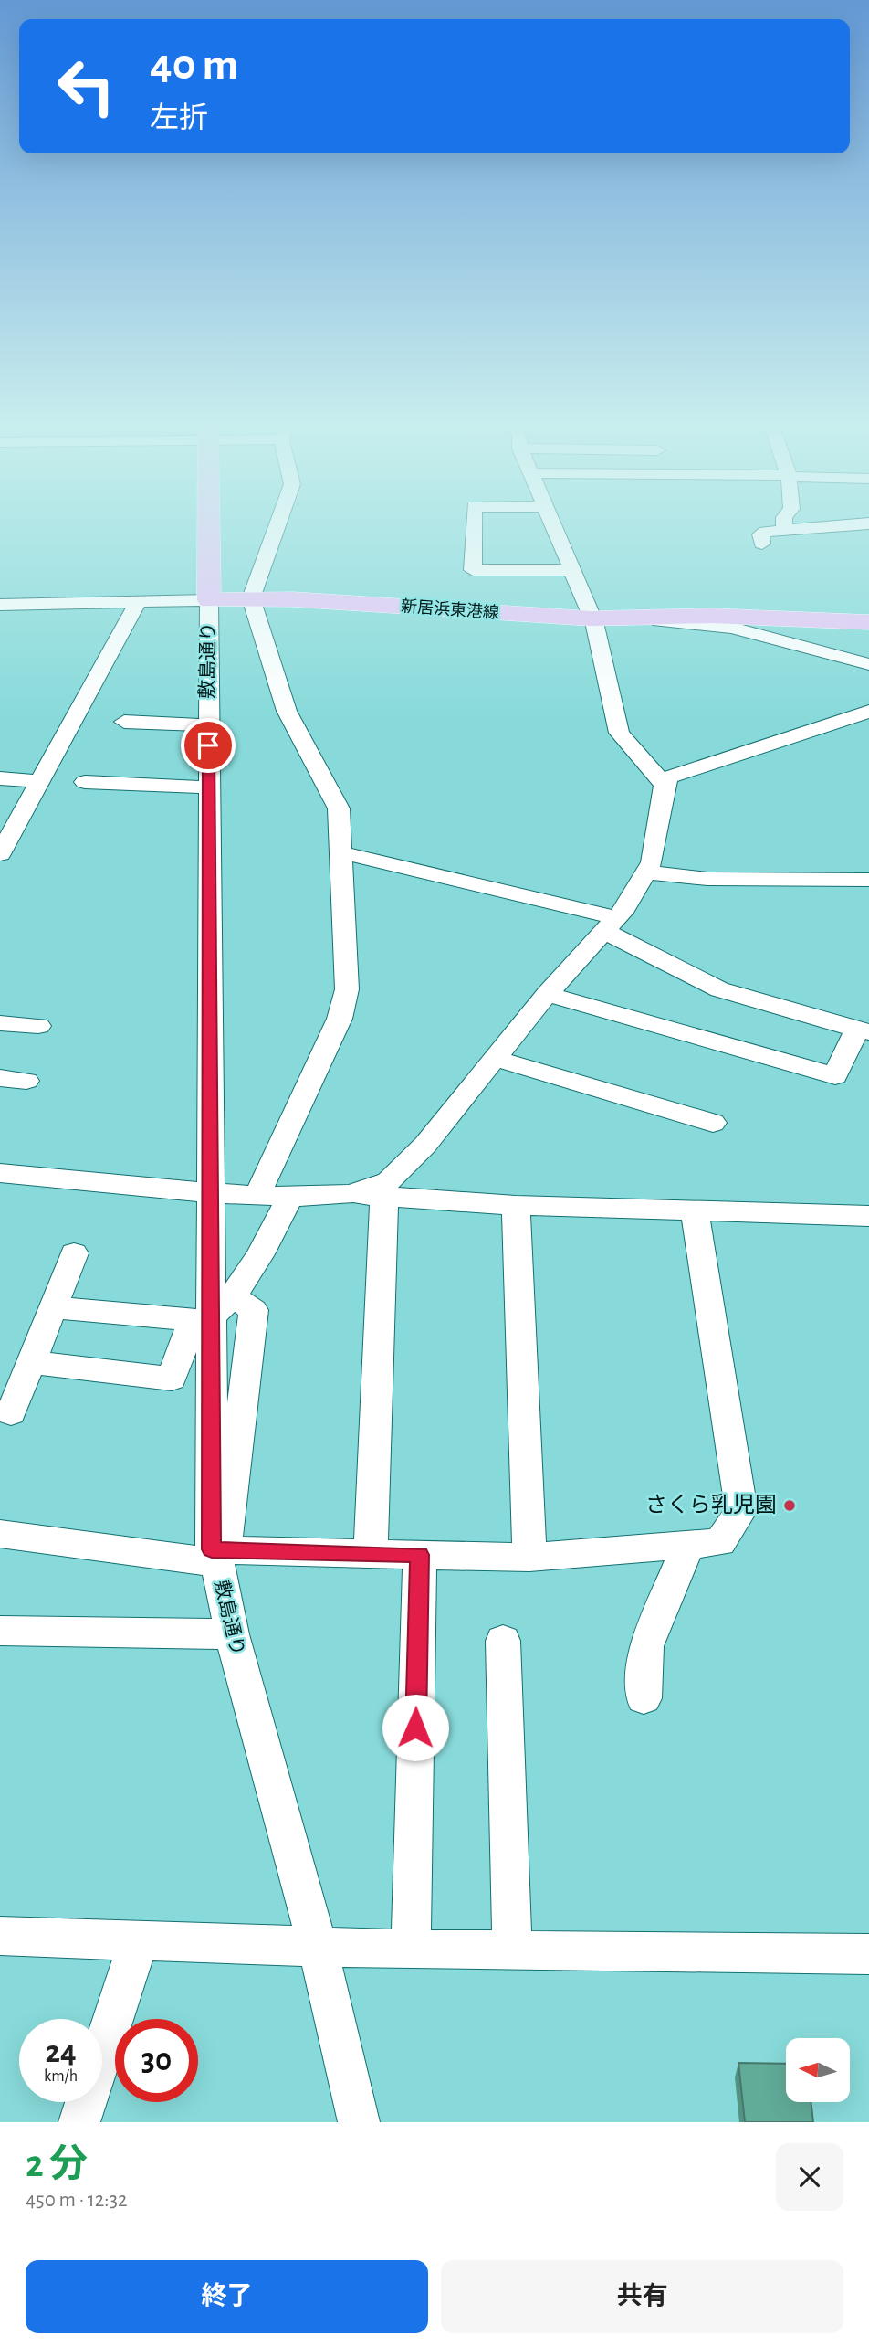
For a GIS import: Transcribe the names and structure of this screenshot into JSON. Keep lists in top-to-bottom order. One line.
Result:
{"streets":{"main road":["新居浜東港線"],"street":["敷島通り"]},"crossings":[["新居浜東港線","敷島通り"]],"places":["さくら乳児園"],"north":"left","page":{"turn":["40 m","左折"],"speed":"24 km/h","limit":"30","heading":["2 分","450 m · 12:32"],"buttons":["終了","共有"]}}
